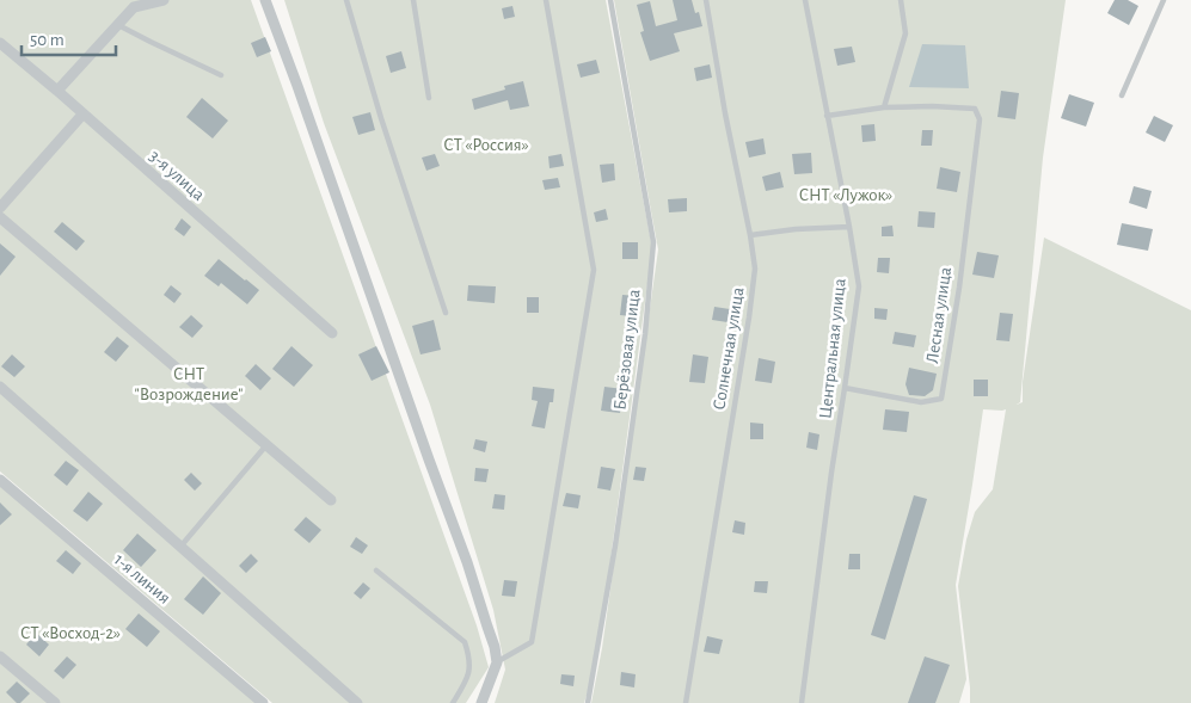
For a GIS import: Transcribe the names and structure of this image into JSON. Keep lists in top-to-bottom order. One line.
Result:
{"streets":{"street":["3-я улица","1-я линия"],"lane":["Лесная улица","Солнечная улица","Центральная улица","Берёзовая улица"]},"crossings":[["Лесная улица","Центральная улица"]],"parks":["СТ «Россия»","СНТ «Лужок»","СНТ \"Возрождение\"","СТ «Восход-2»"],"scale_bar":"50 m"}
